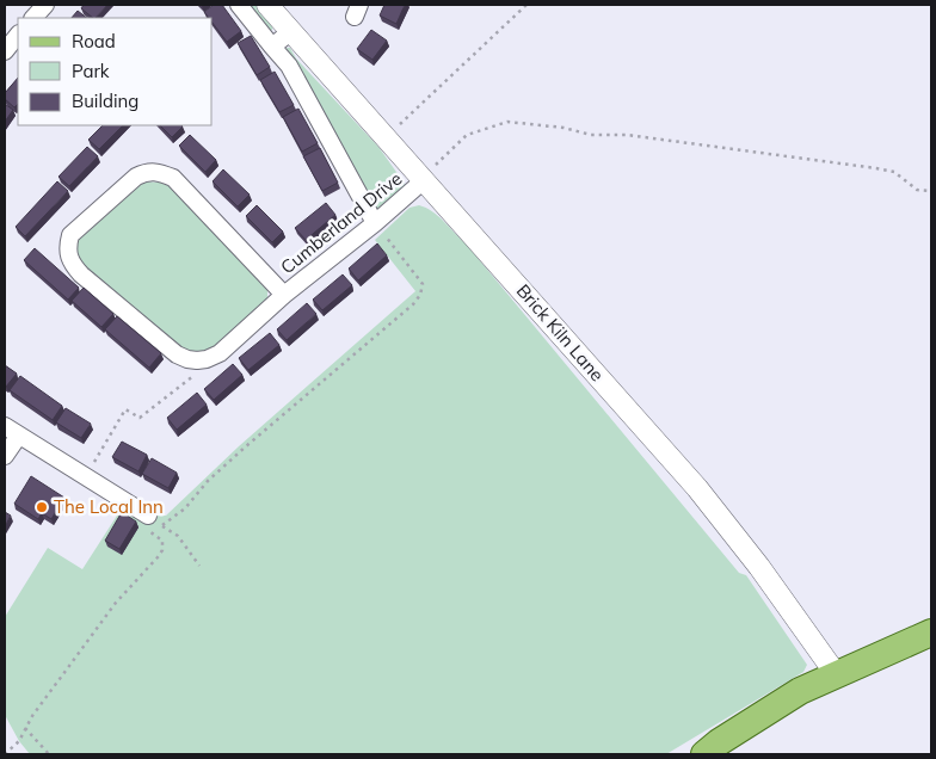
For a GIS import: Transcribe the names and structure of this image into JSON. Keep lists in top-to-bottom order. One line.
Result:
{"streets":{"street":["Cumberland Drive","Brick Kiln Lane"]},"crossings":[["Cumberland Drive","Brick Kiln Lane"]],"places":["The Local Inn"],"legend":["Road","Park","Building"]}
